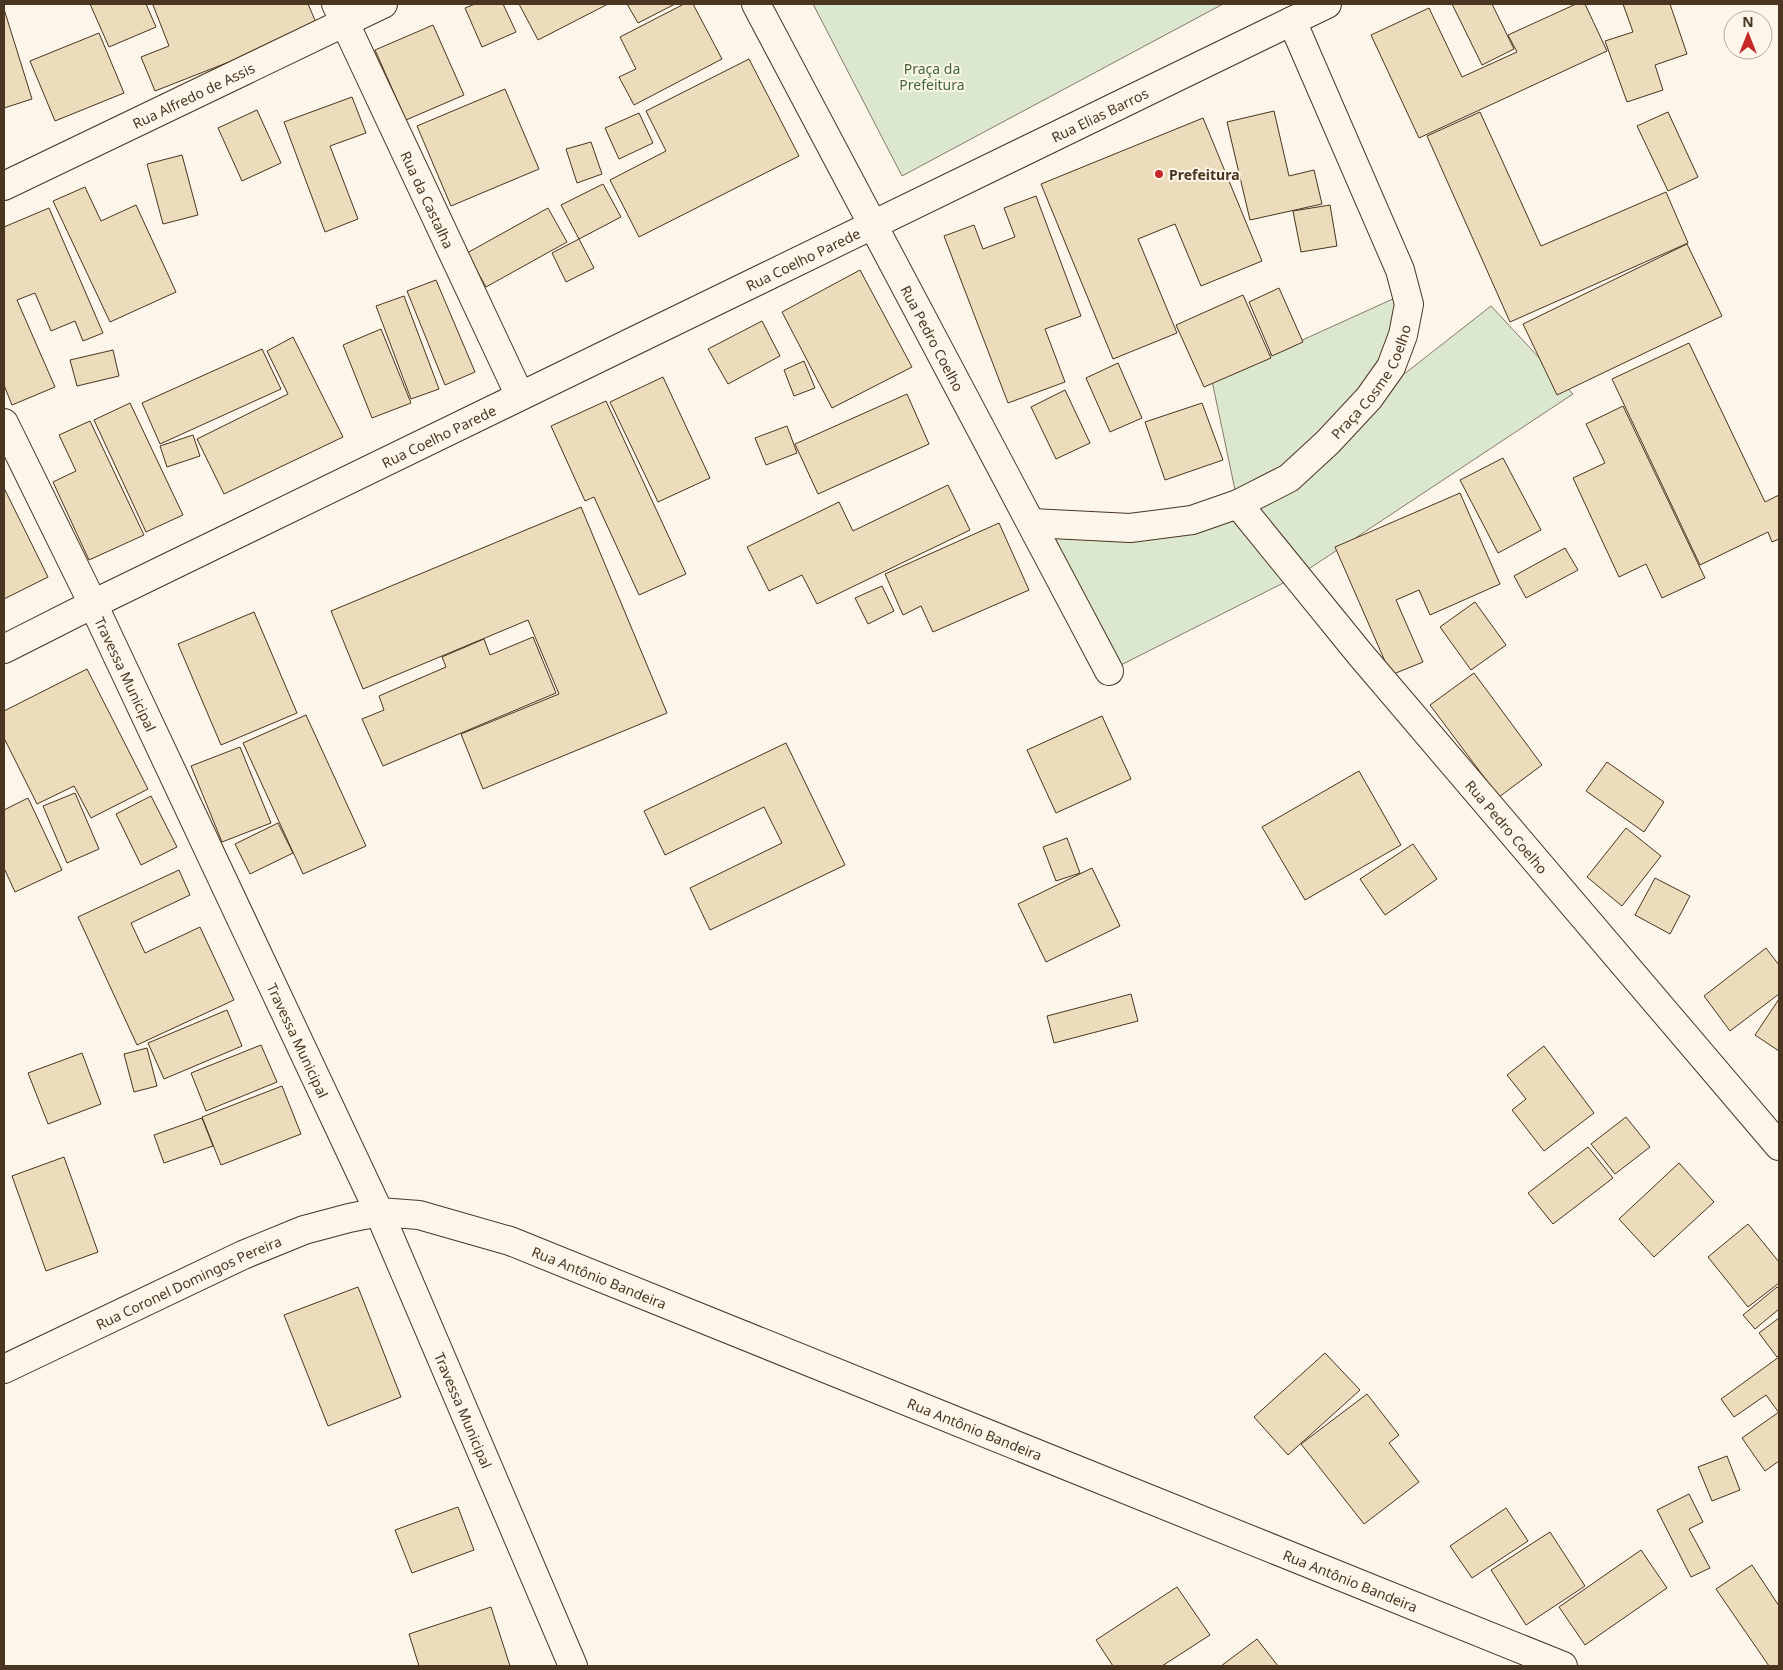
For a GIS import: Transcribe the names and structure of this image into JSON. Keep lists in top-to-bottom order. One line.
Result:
{"streets":{"street":["Rua Alfredo de Assis","Rua Elias Barros","Rua da Castalha","Rua Coelho Parede","Rua Pedro Coelho","Praça Cosme Coelho","Travessa Municipal","Rua Antônio Bandeira","Rua Coronel Domingos Pereira"]},"crossings":[["Rua Alfredo de Assis","Rua da Castalha"],["Rua Elias Barros","Rua Coelho Parede"],["Rua Elias Barros","Rua Pedro Coelho"],["Rua Elias Barros","Praça Cosme Coelho"],["Rua da Castalha","Rua Coelho Parede"],["Rua Coelho Parede","Rua Pedro Coelho"],["Rua Coelho Parede","Travessa Municipal"],["Rua Pedro Coelho","Praça Cosme Coelho"],["Travessa Municipal","Rua Antônio Bandeira"],["Travessa Municipal","Rua Coronel Domingos Pereira"],["Rua Antônio Bandeira","Rua Coronel Domingos Pereira"]],"parks":["Praça da Prefeitura"],"places":["Prefeitura"],"north":"top"}
